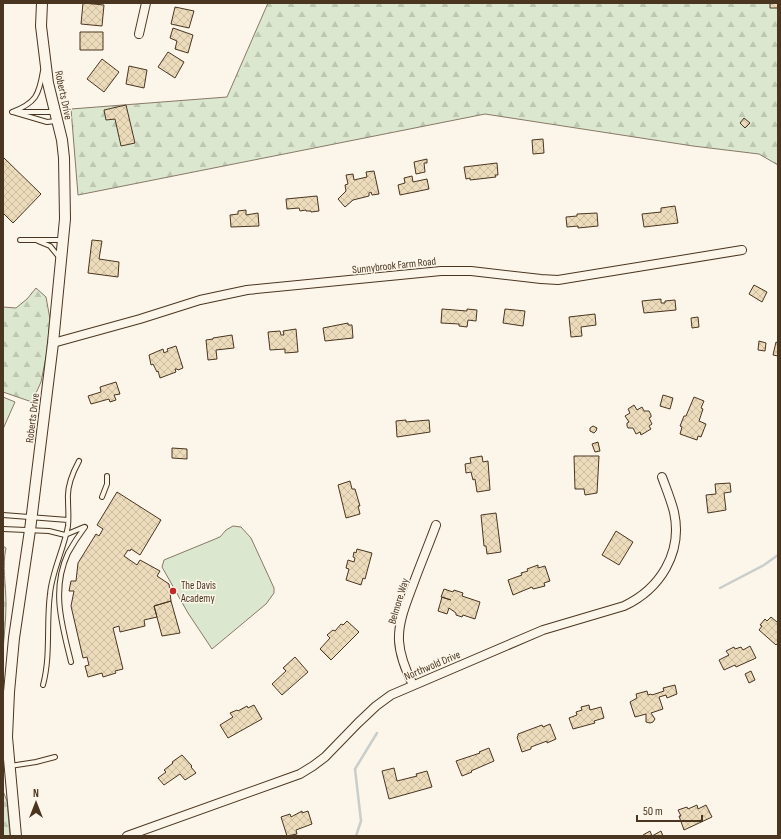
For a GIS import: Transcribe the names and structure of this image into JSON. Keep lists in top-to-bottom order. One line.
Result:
{"streets":{"street":["Roberts Drive","Sunnybrook Farm Road","Belmore Way","Northwold Drive"]},"crossings":[["Roberts Drive","Sunnybrook Farm Road"],["Belmore Way","Northwold Drive"]],"places":["The Davis Academy"],"scale_bar":"50 m","north":"top"}
